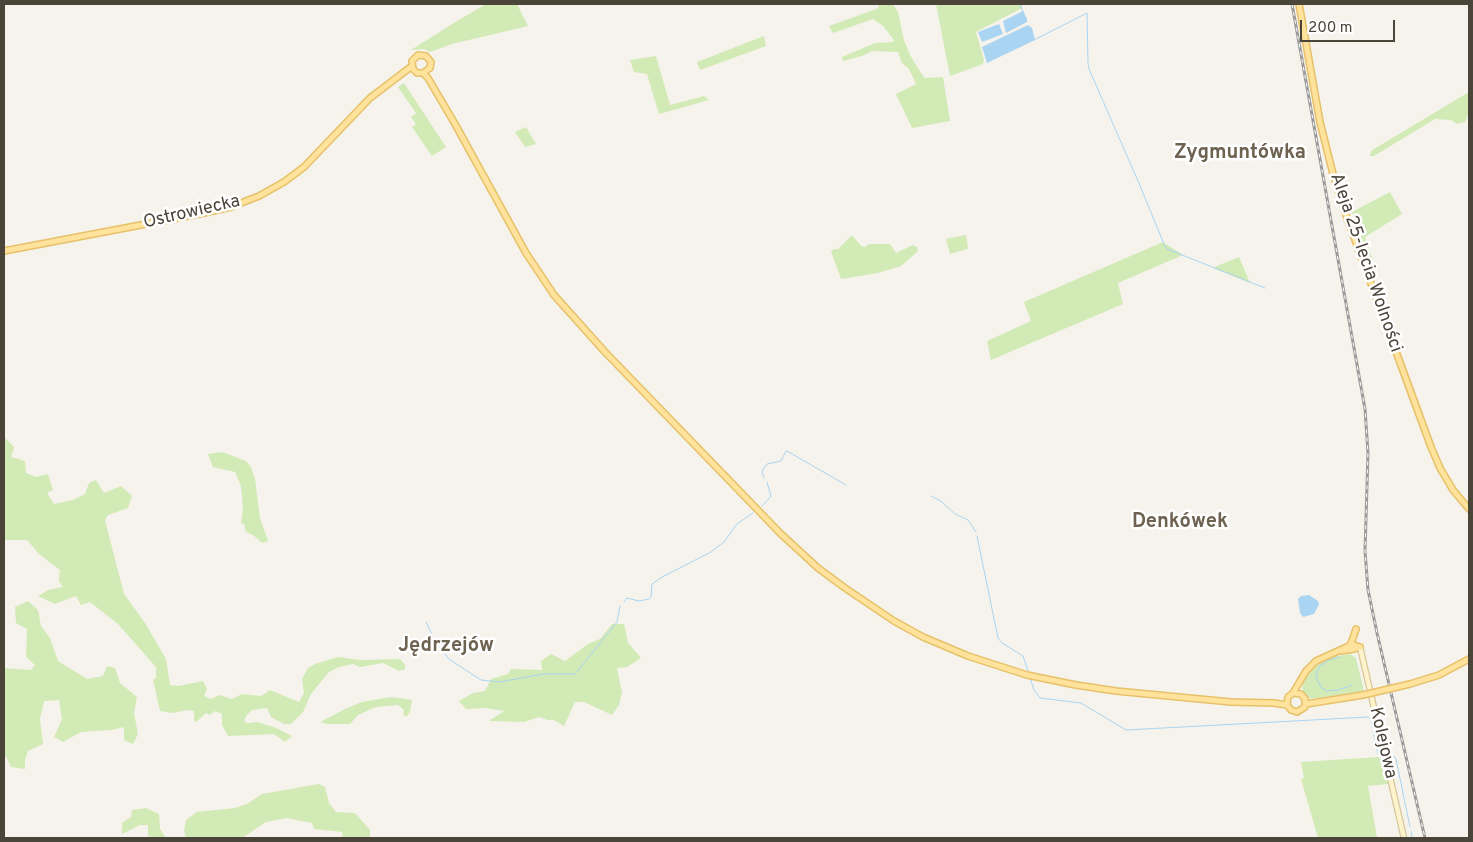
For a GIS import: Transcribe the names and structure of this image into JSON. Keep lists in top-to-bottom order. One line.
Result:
{"streets":{"main road":["Ostrowiecka","Aleja 25-lecia Wolności","Kolejowa"]},"districts":["Zygmuntówka","Denkówek","Jędrzejów"],"scale_bar":"200 m"}
